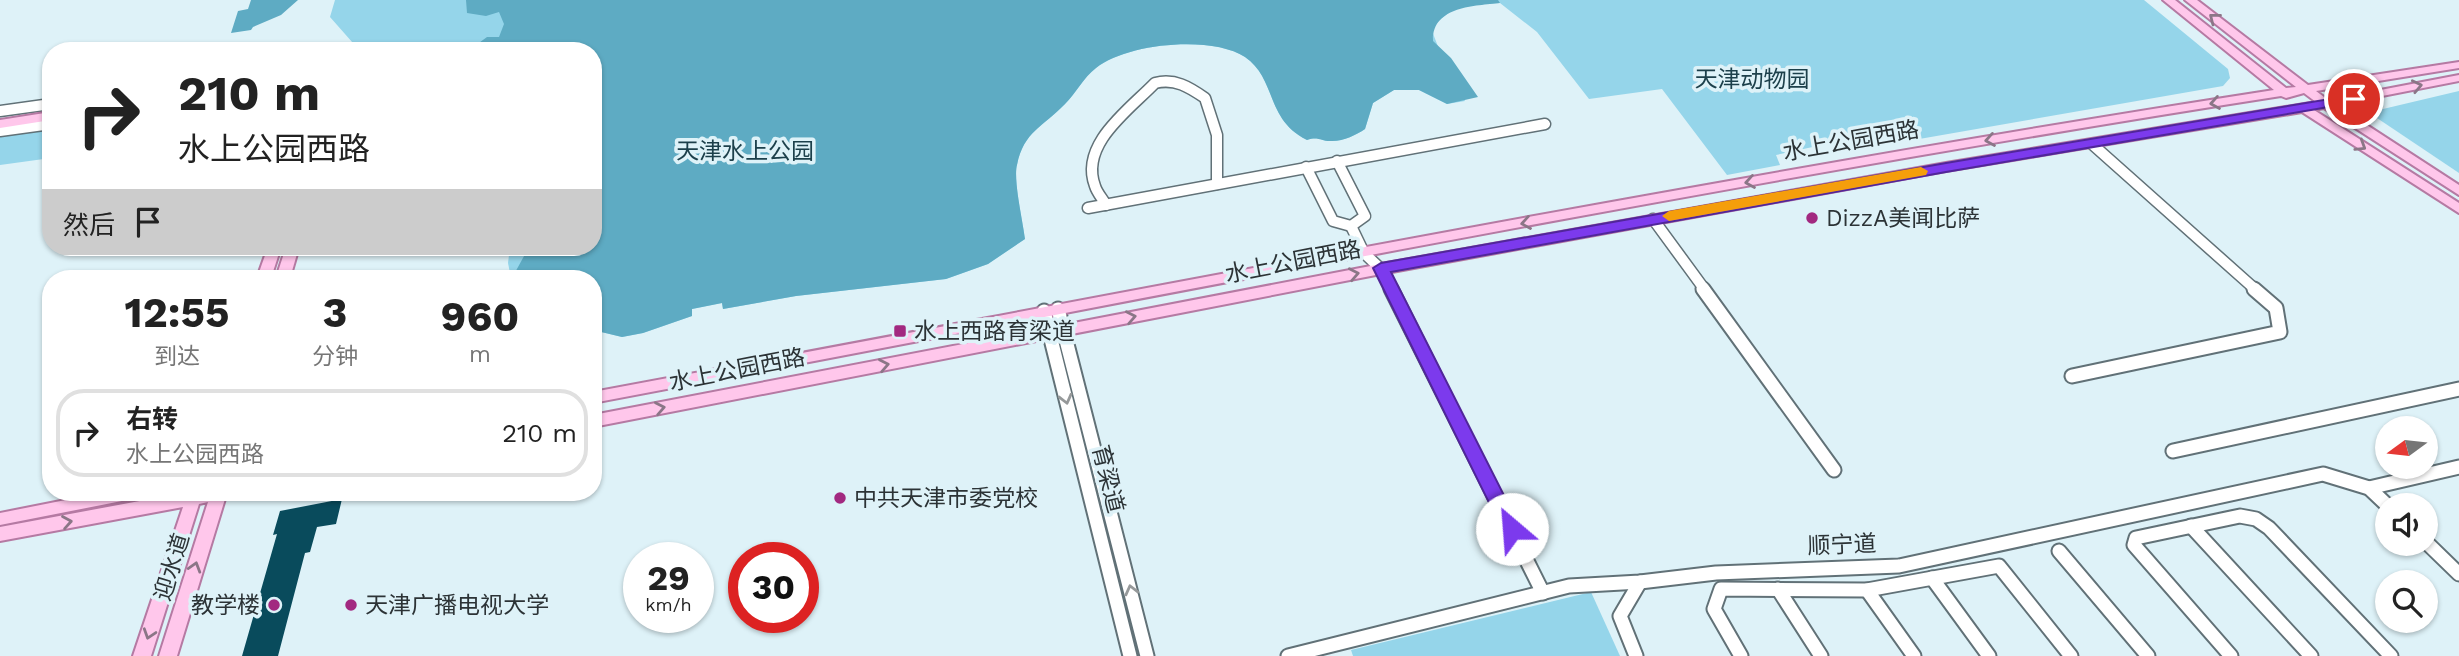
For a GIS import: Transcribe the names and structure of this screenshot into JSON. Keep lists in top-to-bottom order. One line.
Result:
{"streets":{"main road":["水上公园西路","迎水道"],"street":["育梁道","顺宁道"]},"crossings":[["水上公园西路","育梁道"]],"parks":["天津动物园","天津水上公园"],"places":{"other":["DizzA美闻比萨","中共天津市委党校","教学楼","天津广播电视大学"],"transit":["水上西路育梁道"]},"north":"left","page":{"turn":["210 m","水上公园西路"],"then":"然后","eta":["12:55","到达","3","分钟","960","m"],"list":[{"name":"右转","note":"水上公园西路","value":"210 m"}],"speed":"29 km/h","limit":"30"}}
